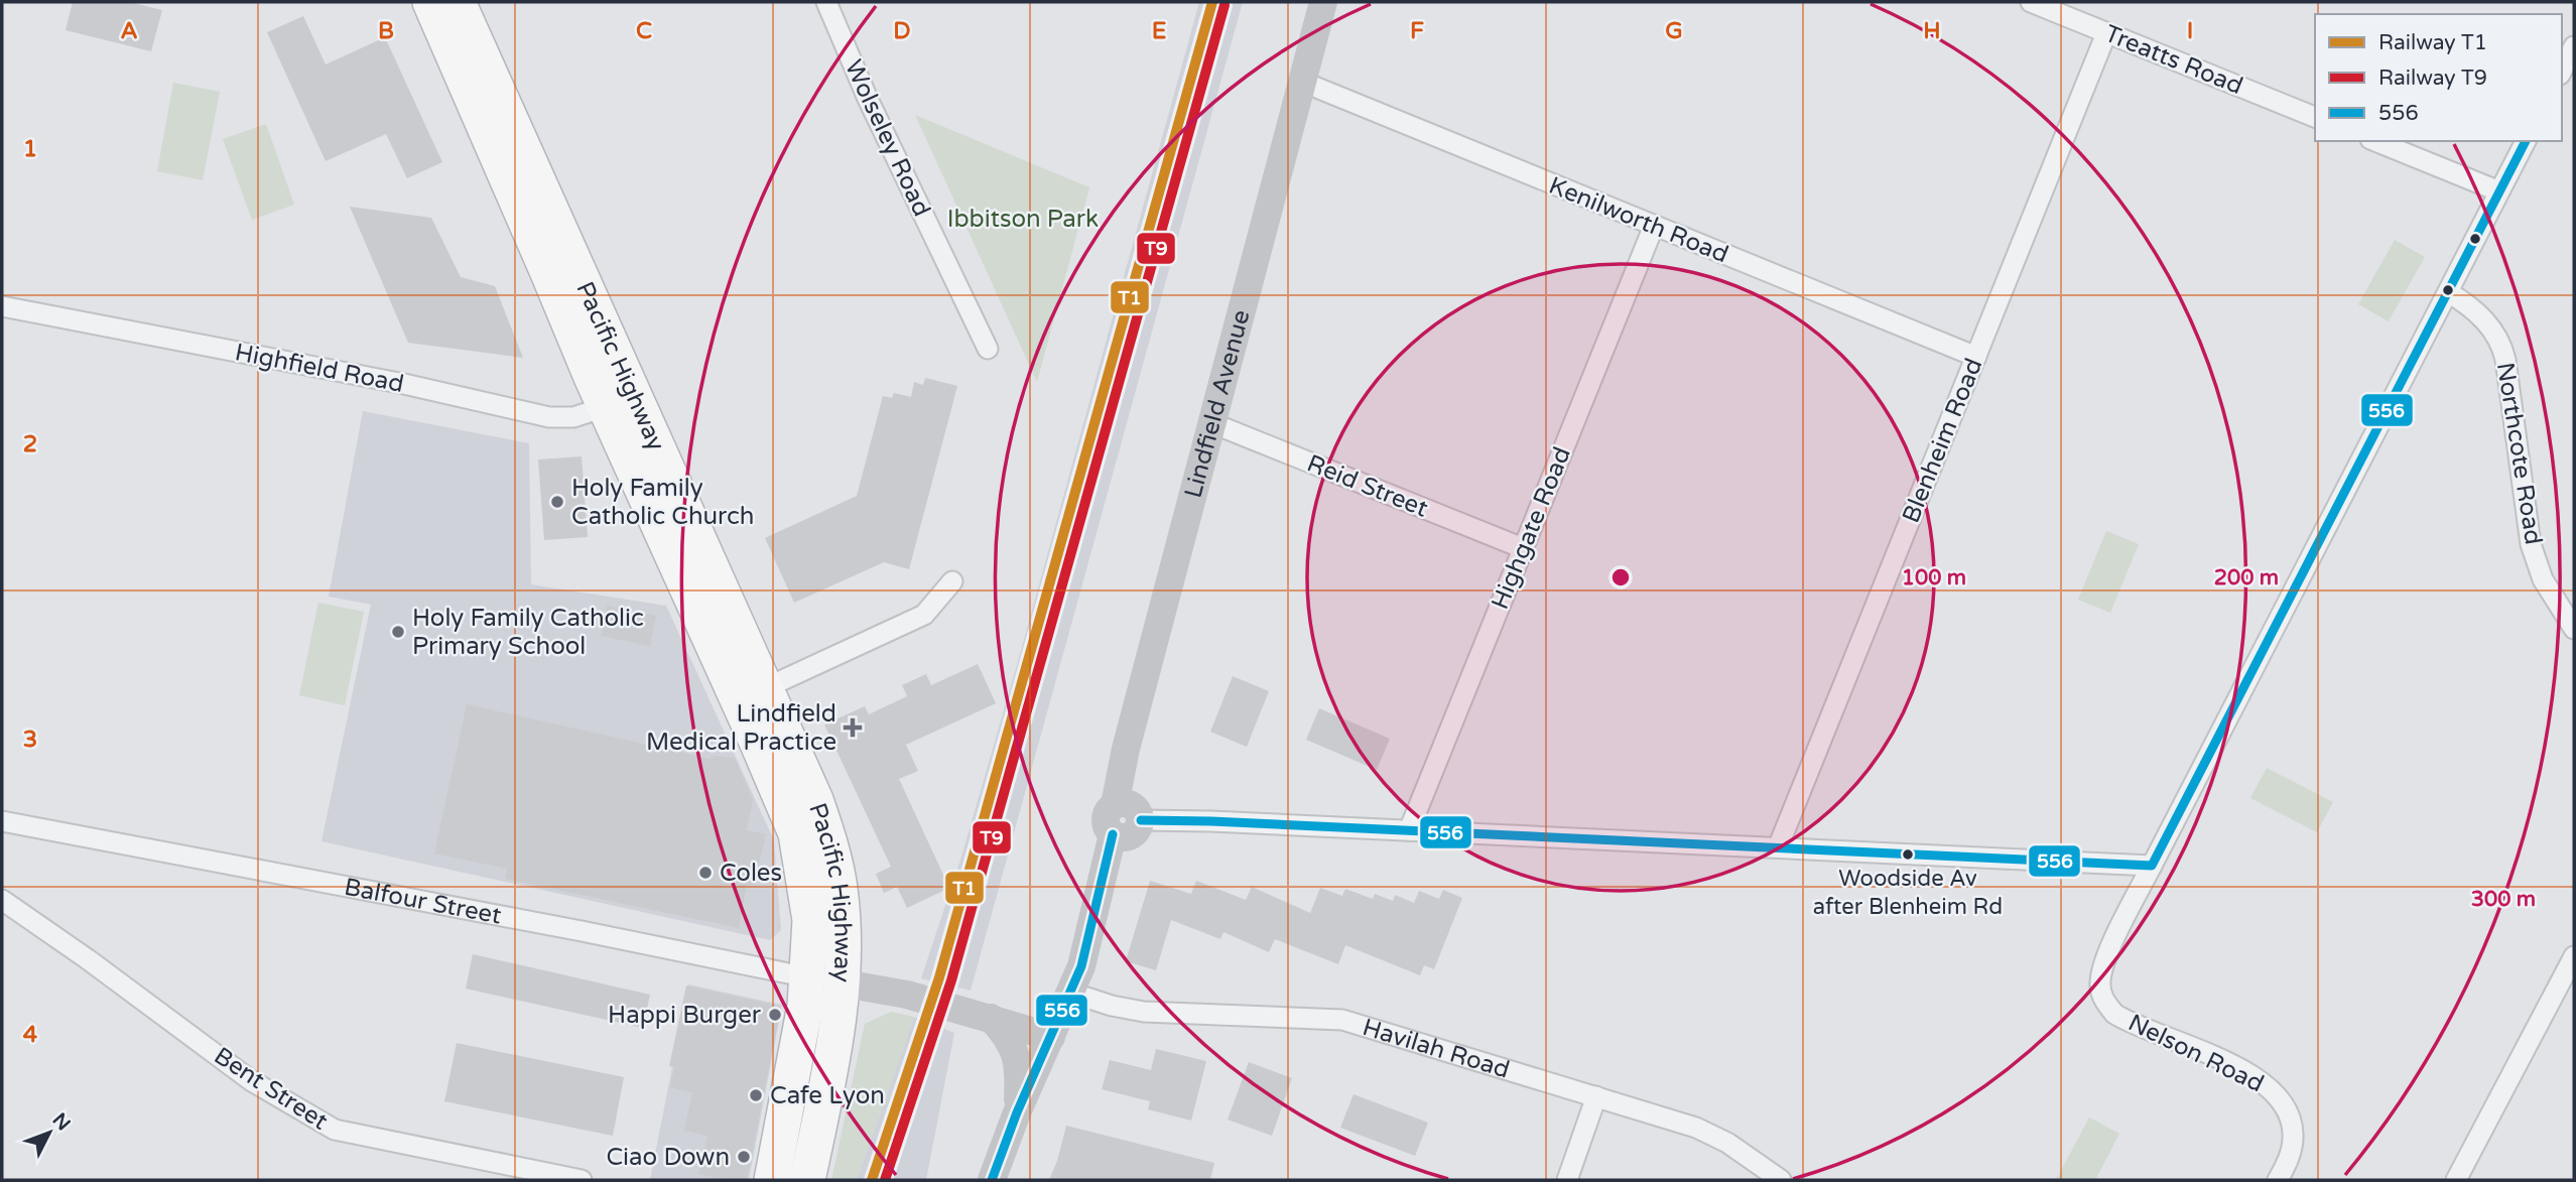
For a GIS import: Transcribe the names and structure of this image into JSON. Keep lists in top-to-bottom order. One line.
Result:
{"streets":{"highway":["Pacific Highway"],"street":["Treatts Road","Wolseley Road","Kenilworth Road","Highfield Road","Lindfield Avenue","Blenheim Road","Northcote Road","Reid Street","Highgate Road","Balfour Street","Havilah Road","Nelson Road","Bent Street"]},"crossings":[["Treatts Road","Blenheim Road"],["Kenilworth Road","Lindfield Avenue"],["Kenilworth Road","Blenheim Road"],["Kenilworth Road","Highgate Road"],["Pacific Highway","Highfield Road"],["Pacific Highway","Balfour Street"],["Lindfield Avenue","Reid Street"],["Northcote Road","Nelson Road"],["Reid Street","Highgate Road"]],"parks":["Ibbitson Park"],"places":{"other":["Holy Family Catholic Church","Holy Family Catholic Primary School","Woodside Av after Blenheim Rd","Coles","Happi Burger","Cafe Lyon","Ciao Down"],"health":["Lindfield Medical Practice"]},"lines":["rail line T1","rail line T9","transit line 556"],"legend":["Railway T1","Railway T9","556"],"north":"top right","grid":{"columns":["A","B","C","D","E","F","G","H","I"],"rows":["1","2","3","4"]},"rings":["100 m","200 m","300 m"]}
